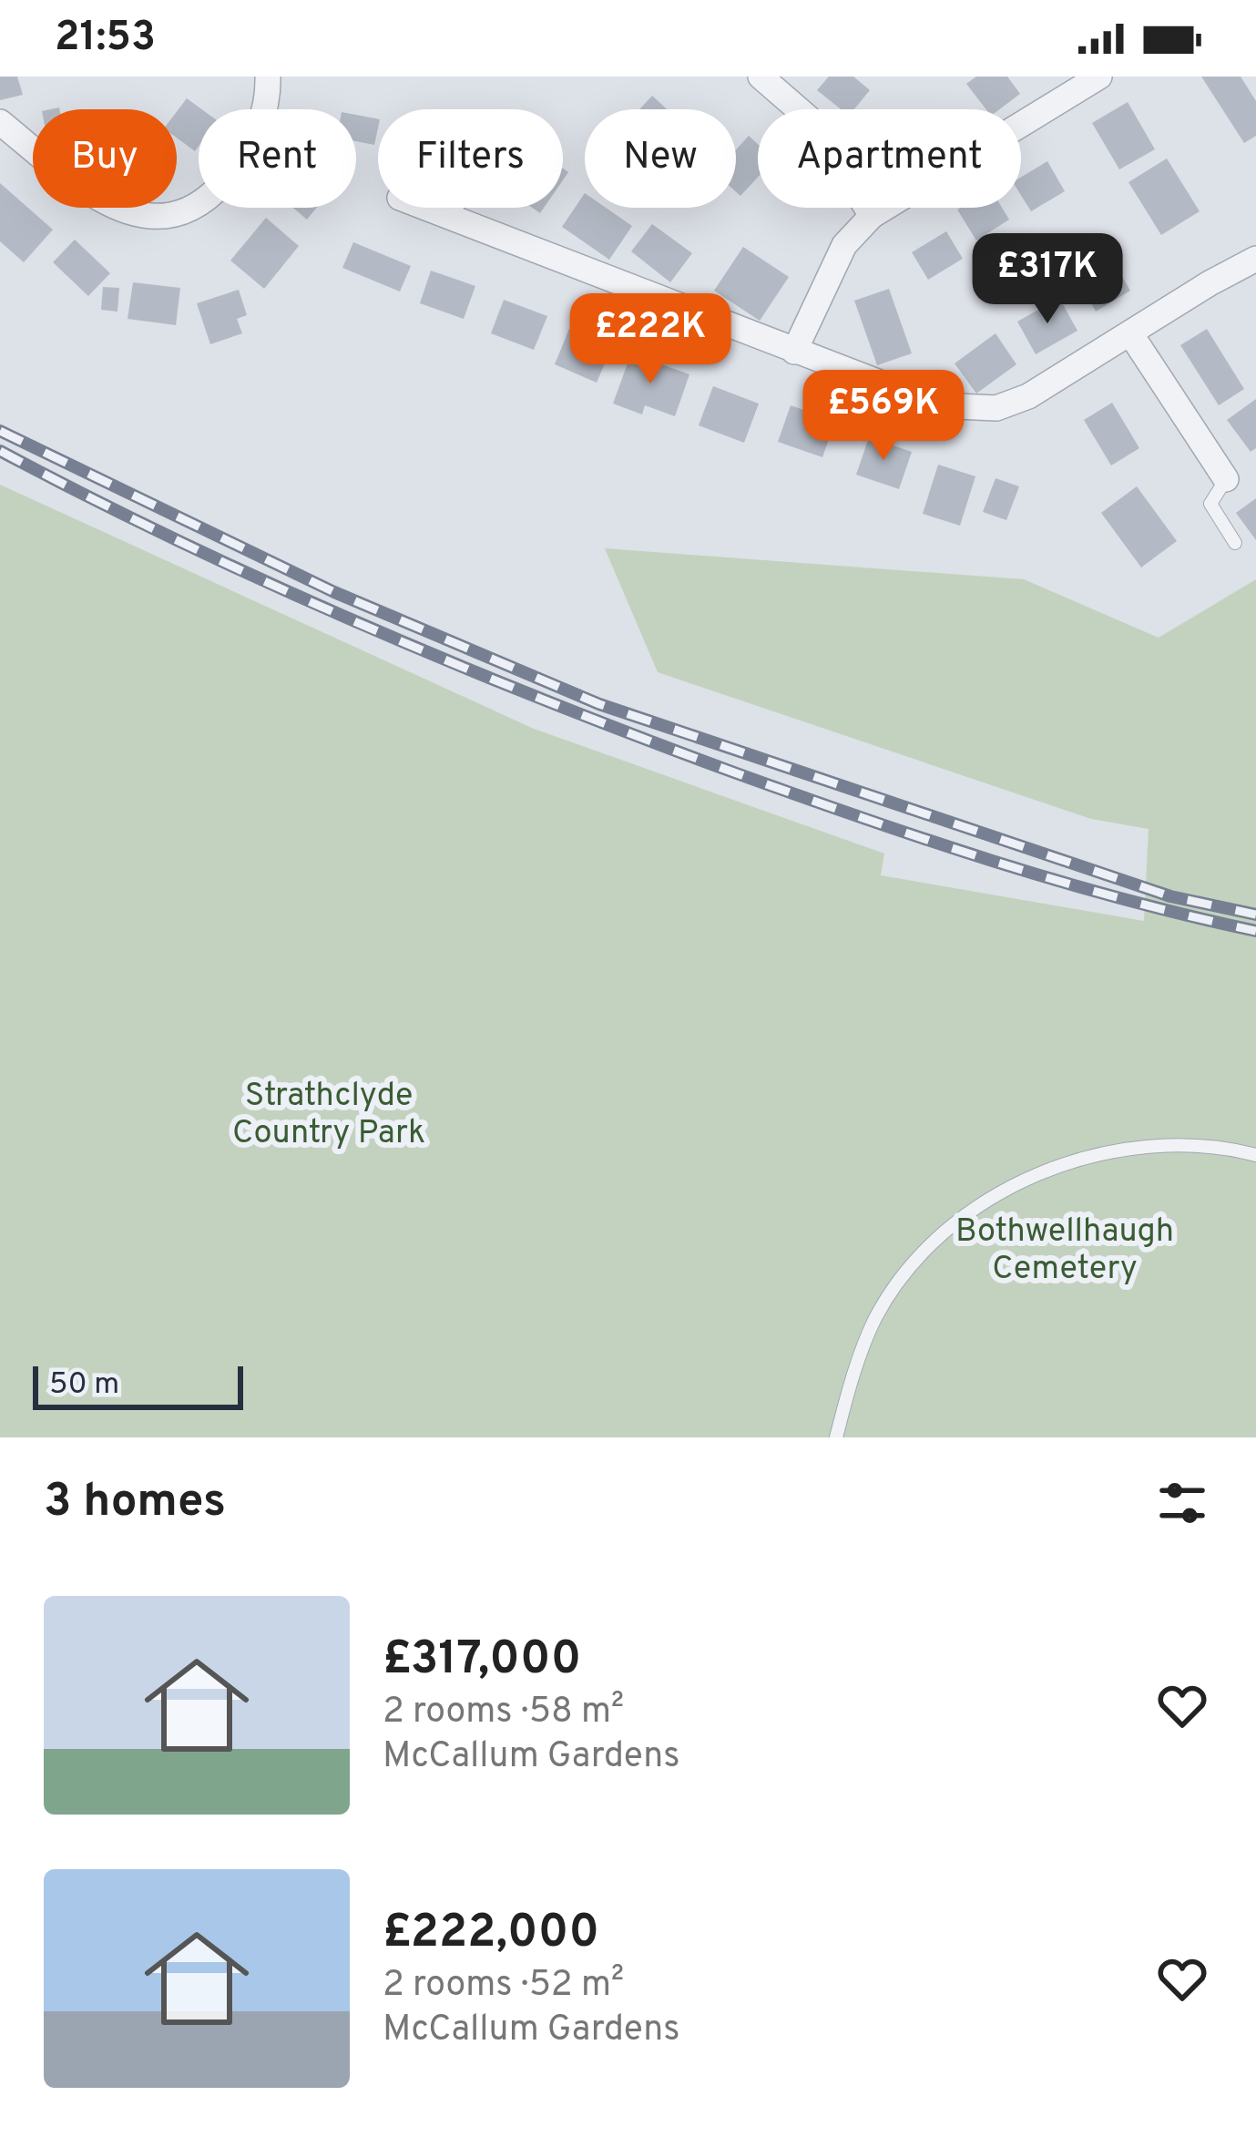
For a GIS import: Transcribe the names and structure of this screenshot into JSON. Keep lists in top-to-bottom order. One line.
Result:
{"parks":["Strathclyde Country Park","Bothwellhaugh Cemetery"],"scale_bar":"50 m","page":{"status":"21:53","chip":["Buy","Rent","Filters","New","Apartment"],"price":["£317K","£222K","£569K"],"scale":"50 m","heading":"3 homes","list":[{"name":"£317,000","note":"2 rooms · 58 m² · McCallum Gardens"},{"name":"£222,000","note":"2 rooms · 52 m² · McCallum Gardens"}]}}
